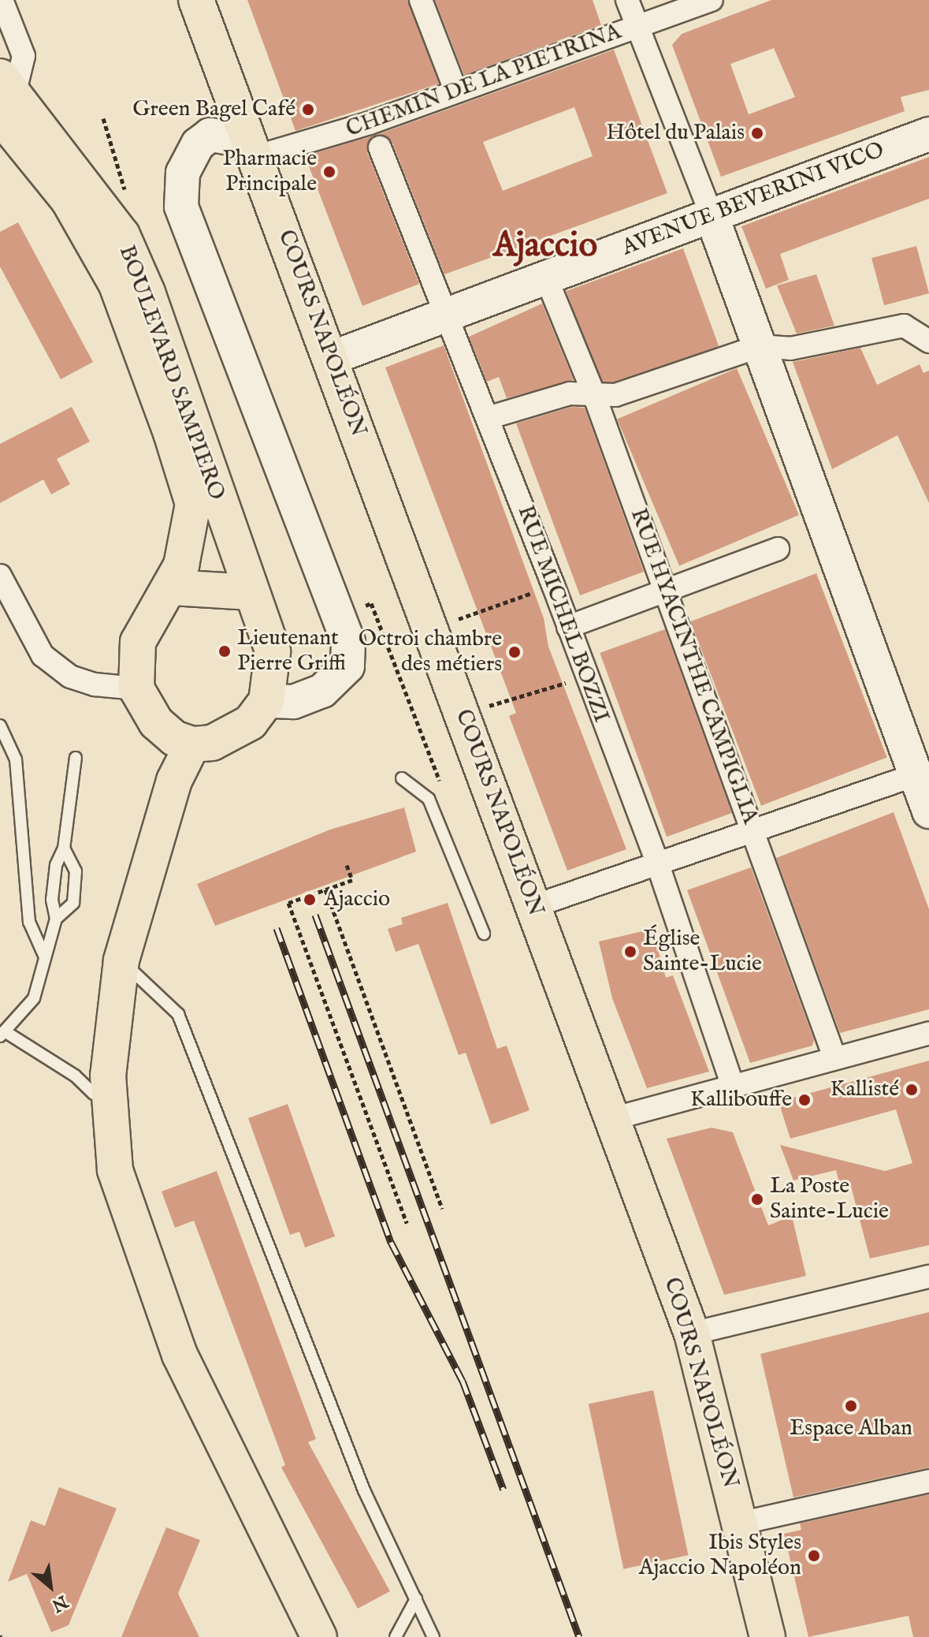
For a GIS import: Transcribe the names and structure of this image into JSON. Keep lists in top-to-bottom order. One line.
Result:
{"streets":{"main road":["AVENUE BEVERINI VICO","COURS NAPOLÉON","BOULEVARD SAMPIERO"],"street":["CHEMIN DE LA PIETRINA","RUE MICHEL BOZZI","RUE HYACINTHE CAMPIGLIA"]},"crossings":[["CHEMIN DE LA PIETRINA","COURS NAPOLÉON"],["AVENUE BEVERINI VICO","COURS NAPOLÉON"],["AVENUE BEVERINI VICO","RUE MICHEL BOZZI"],["AVENUE BEVERINI VICO","RUE HYACINTHE CAMPIGLIA"]],"districts":["Ajaccio"],"places":["Green Bagel Café","Hôtel du Palais","Pharmacie Principale","Lieutenant Pierre Griffi","Octroi chambre des métiers","Ajaccio","Église Sainte-Lucie","Kallisté","Kallibouffe","La Poste Sainte-Lucie","Espace Alban","Ibis Styles Ajaccio Napoléon"],"north":"bottom right"}
